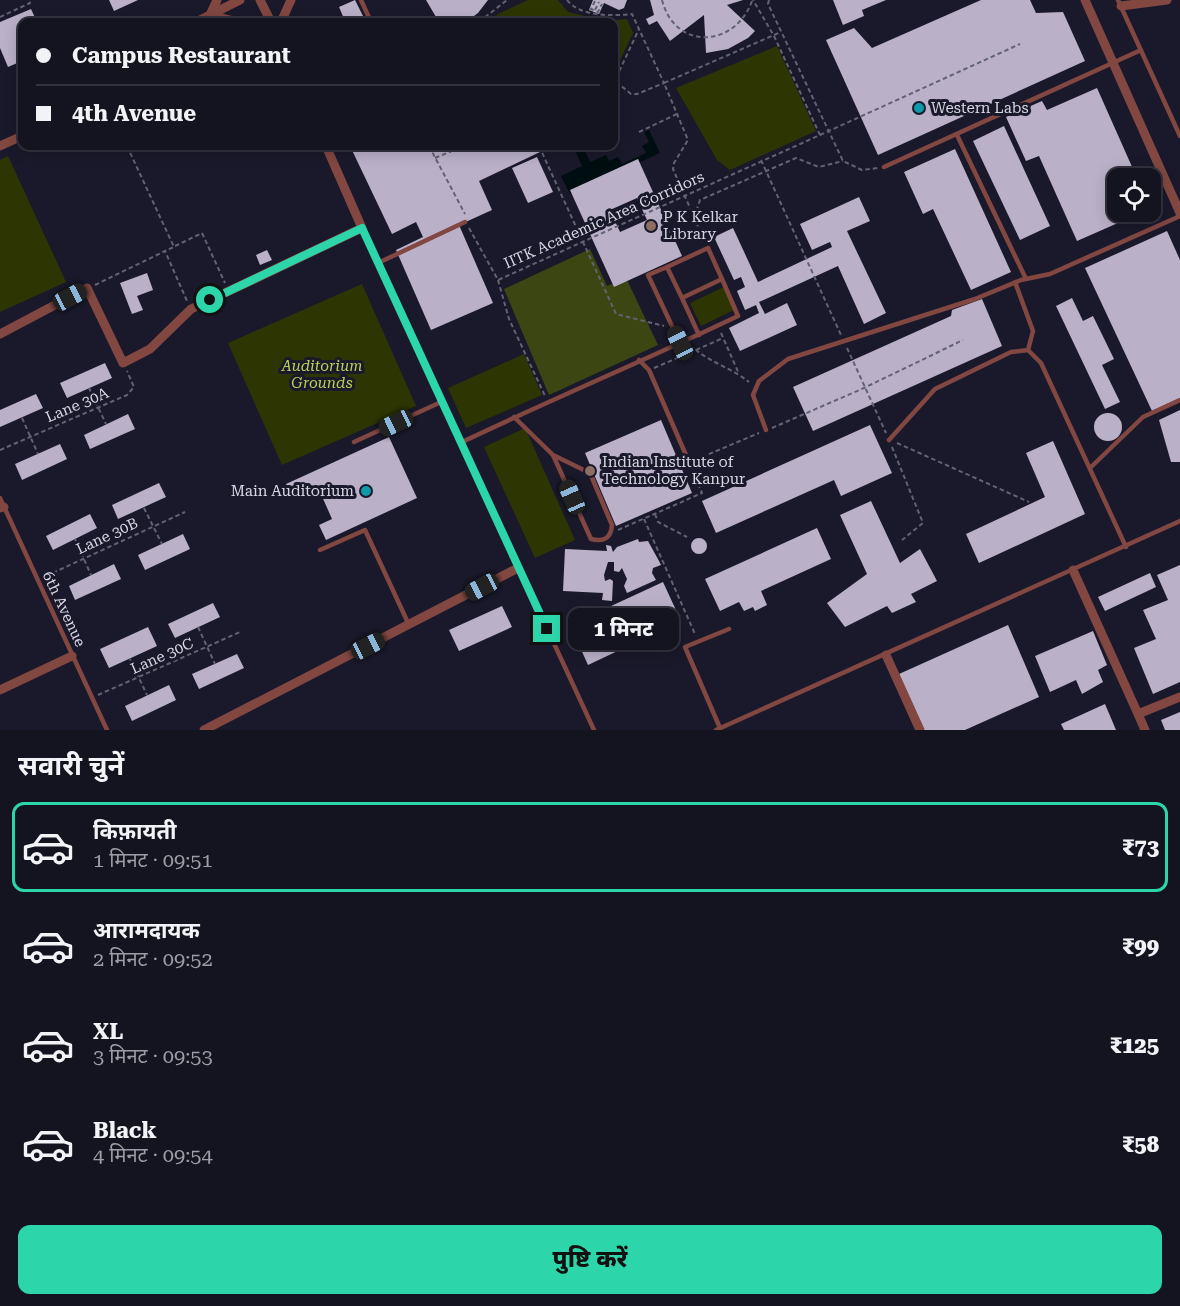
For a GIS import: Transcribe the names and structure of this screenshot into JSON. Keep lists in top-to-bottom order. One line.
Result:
{"streets":{"lane":["6th Avenue"],"path":["IITK Academic Area Corridors","Lane 30A","Lane 30B","Lane 30C"]},"crossings":[["Lane 30B","6th Avenue"],["6th Avenue","Lane 30C"]],"parks":["Auditorium Grounds"],"places":["Western Labs","P K Kelkar Library","Indian Institute of Technology Kanpur","Main Auditorium"],"page":{"banner":["Campus Restaurant","4th Avenue"],"bubble":"1 मिनट","heading":"सवारी चुनें","list":[{"name":"किफ़ायती","note":"1 मिनट · 09:51","value":"₹73"},{"name":"आरामदायक","note":"2 मिनट · 09:52","value":"₹99"},{"name":"XL","note":"3 मिनट · 09:53","value":"₹125"},{"name":"Black","note":"4 मिनट · 09:54","value":"₹58"}],"buttons":"पुष्टि करें"}}
